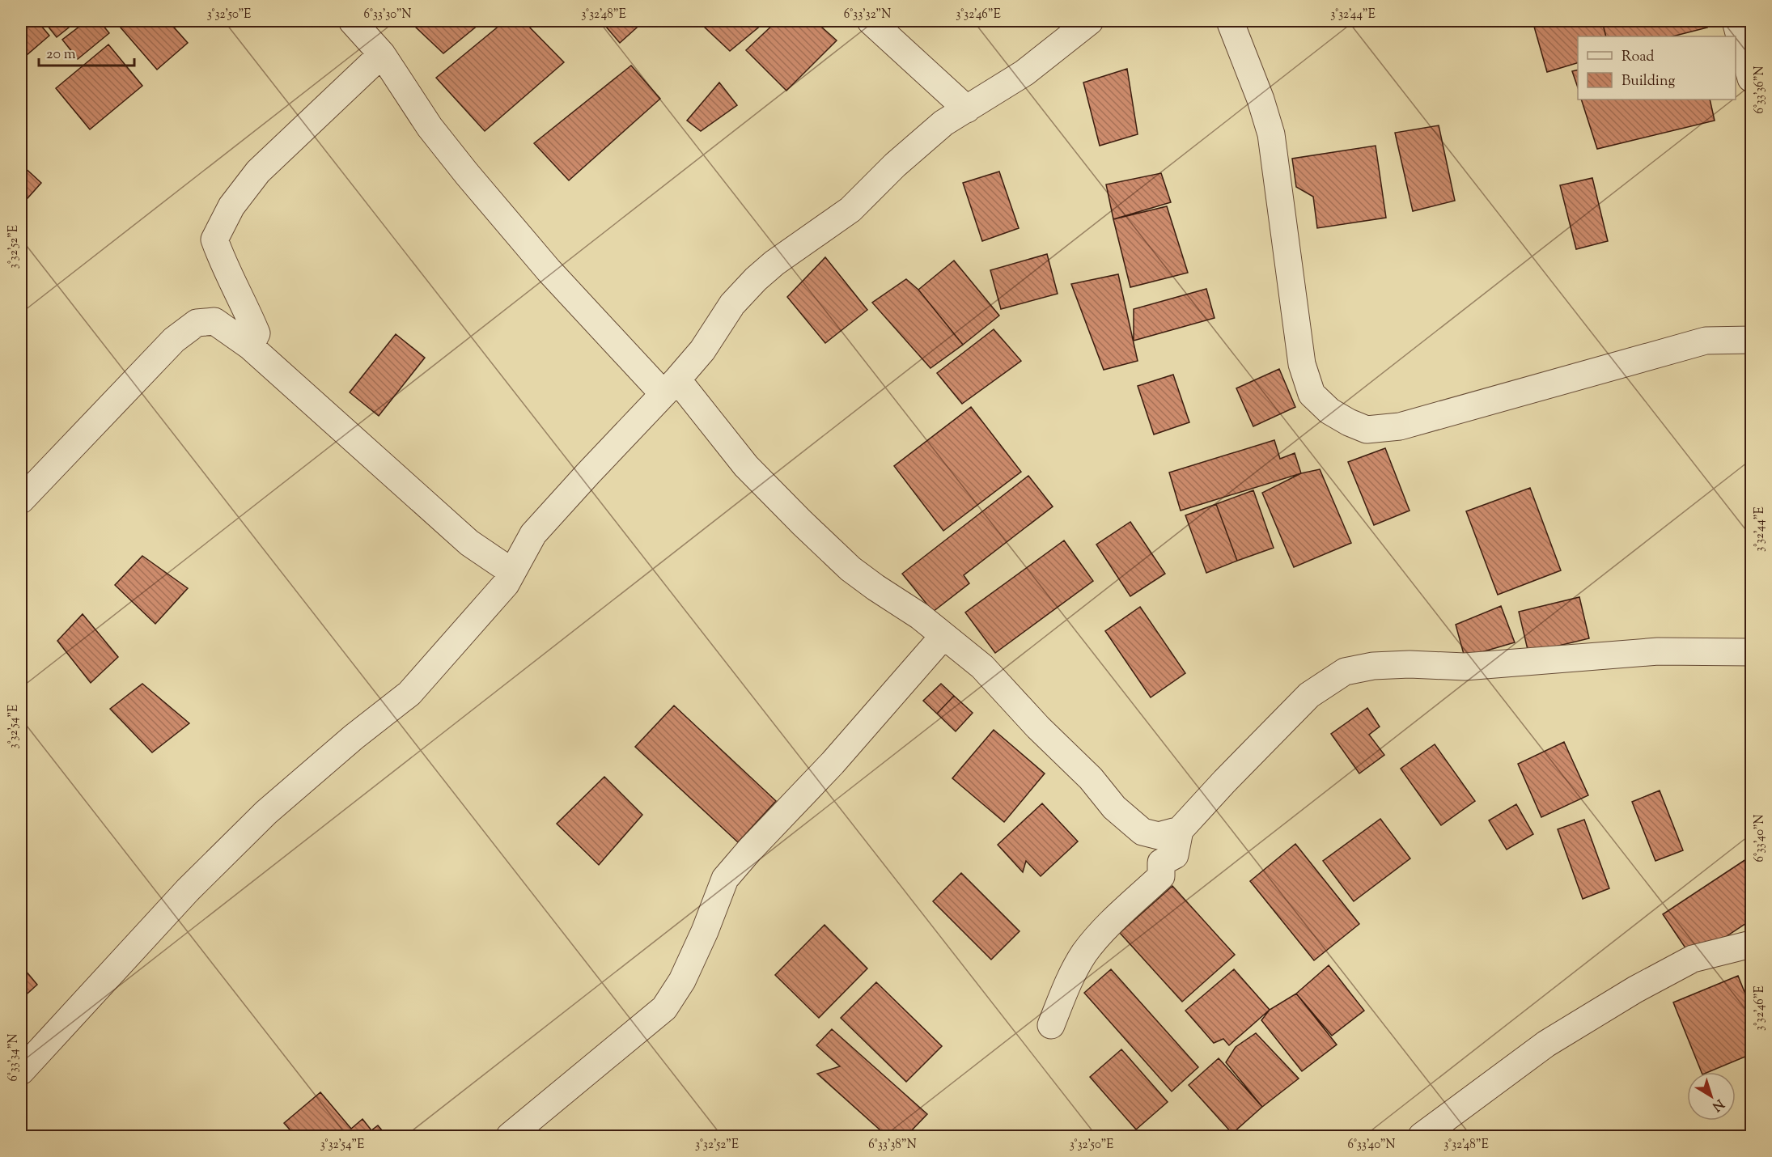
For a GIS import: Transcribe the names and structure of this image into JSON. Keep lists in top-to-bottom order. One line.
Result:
{"legend":["Road","Building"],"scale_bar":"20 m","north":"bottom right","coordinates":["3°32'50\"E","6°33'30\"N","3°32'48\"E","6°33'32\"N","3°32'46\"E","3°32'44\"E","6°33'36\"N","3°32'52\"E","3°32'54\"E","6°33'40\"N","6°33'34\"N","6°33'38\"N"]}
